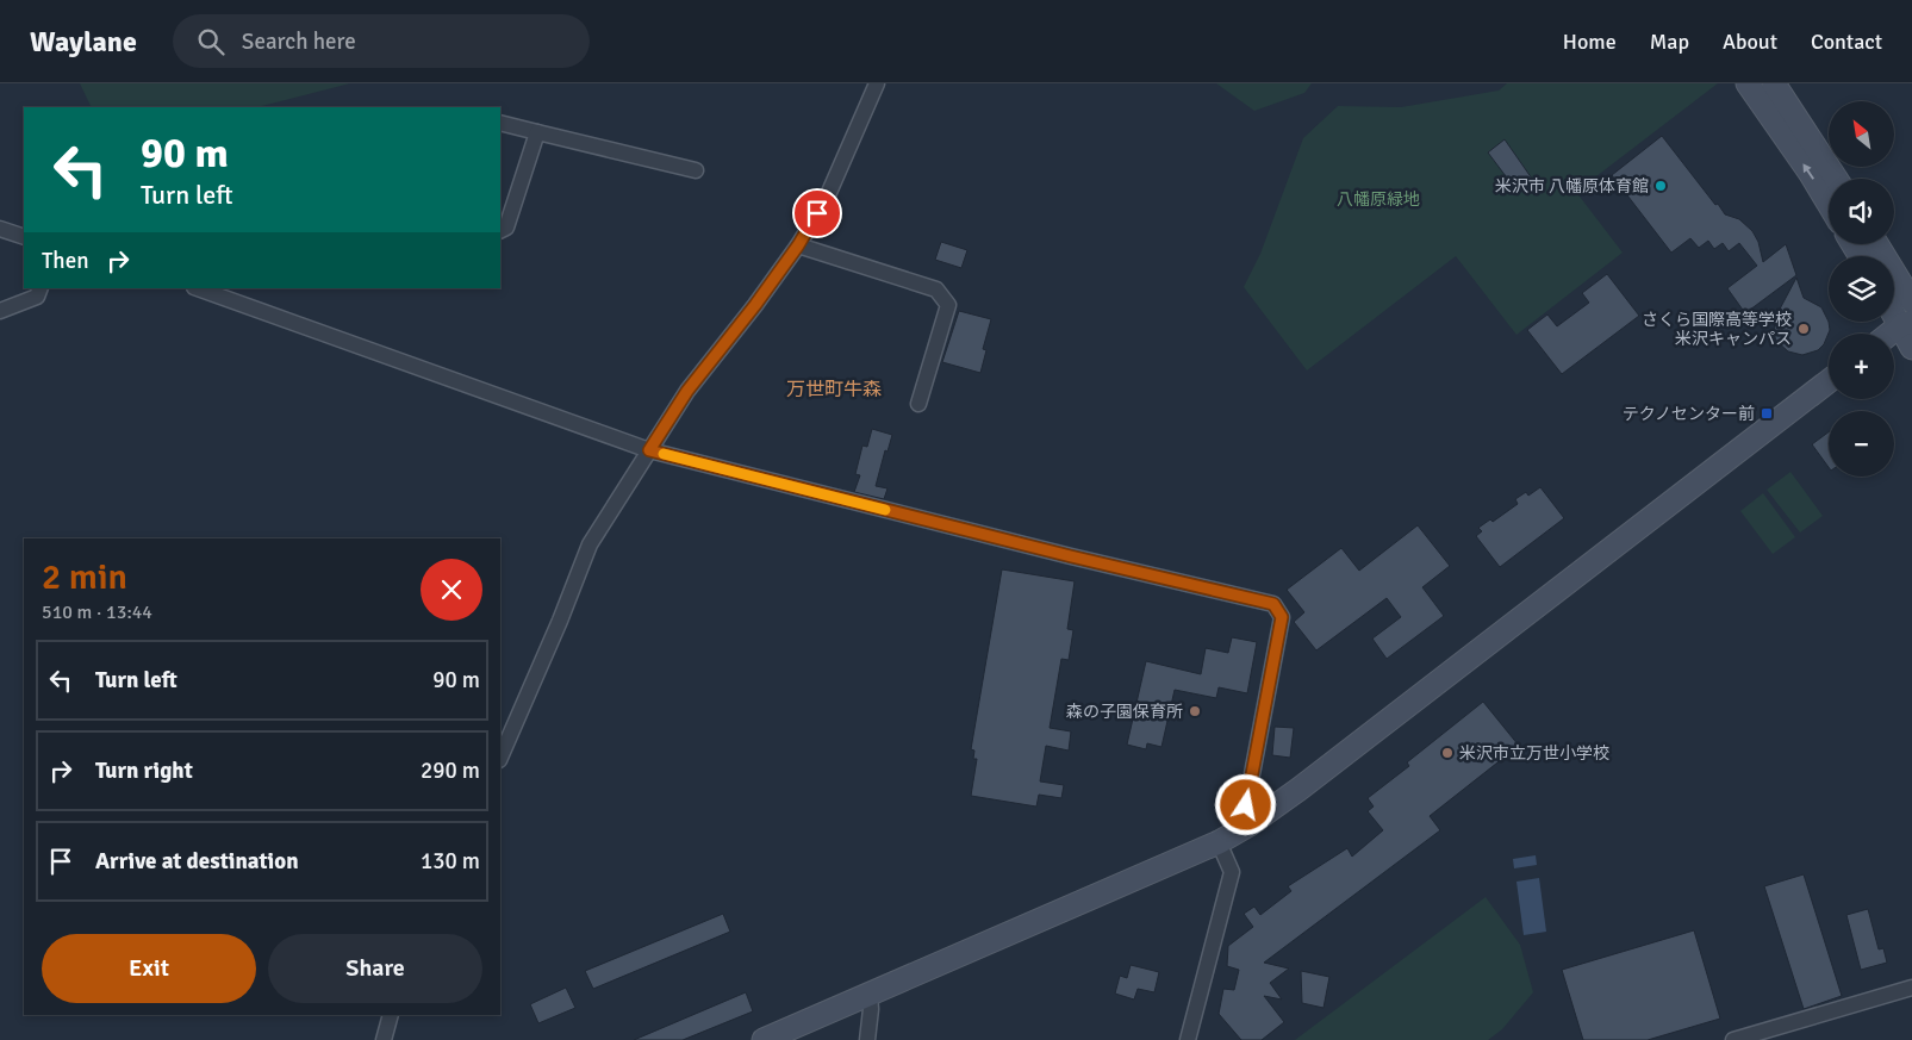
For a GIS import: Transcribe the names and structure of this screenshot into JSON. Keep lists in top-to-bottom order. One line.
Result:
{"districts":["万世町牛森"],"parks":["八幡原緑地"],"places":{"other":["米沢市 八幡原体育館","さくら国際高等学校 米沢キャンパス","森の子園保育所","米沢市立万世小学校"],"transit":["テクノセンター前"]},"north":"top left","page":{"header":"Waylane","search":"Search here","nav":["Home","Map","About","Contact"],"map_buttons":["+","−"],"turn":["90 m","Turn left"],"then":"Then","heading":["2 min","510 m · 13:44"],"list":[{"name":"Turn left","value":"90 m"},{"name":"Turn right","value":"290 m"},{"name":"Arrive at destination","value":"130 m"}],"buttons":["Exit","Share"]}}
